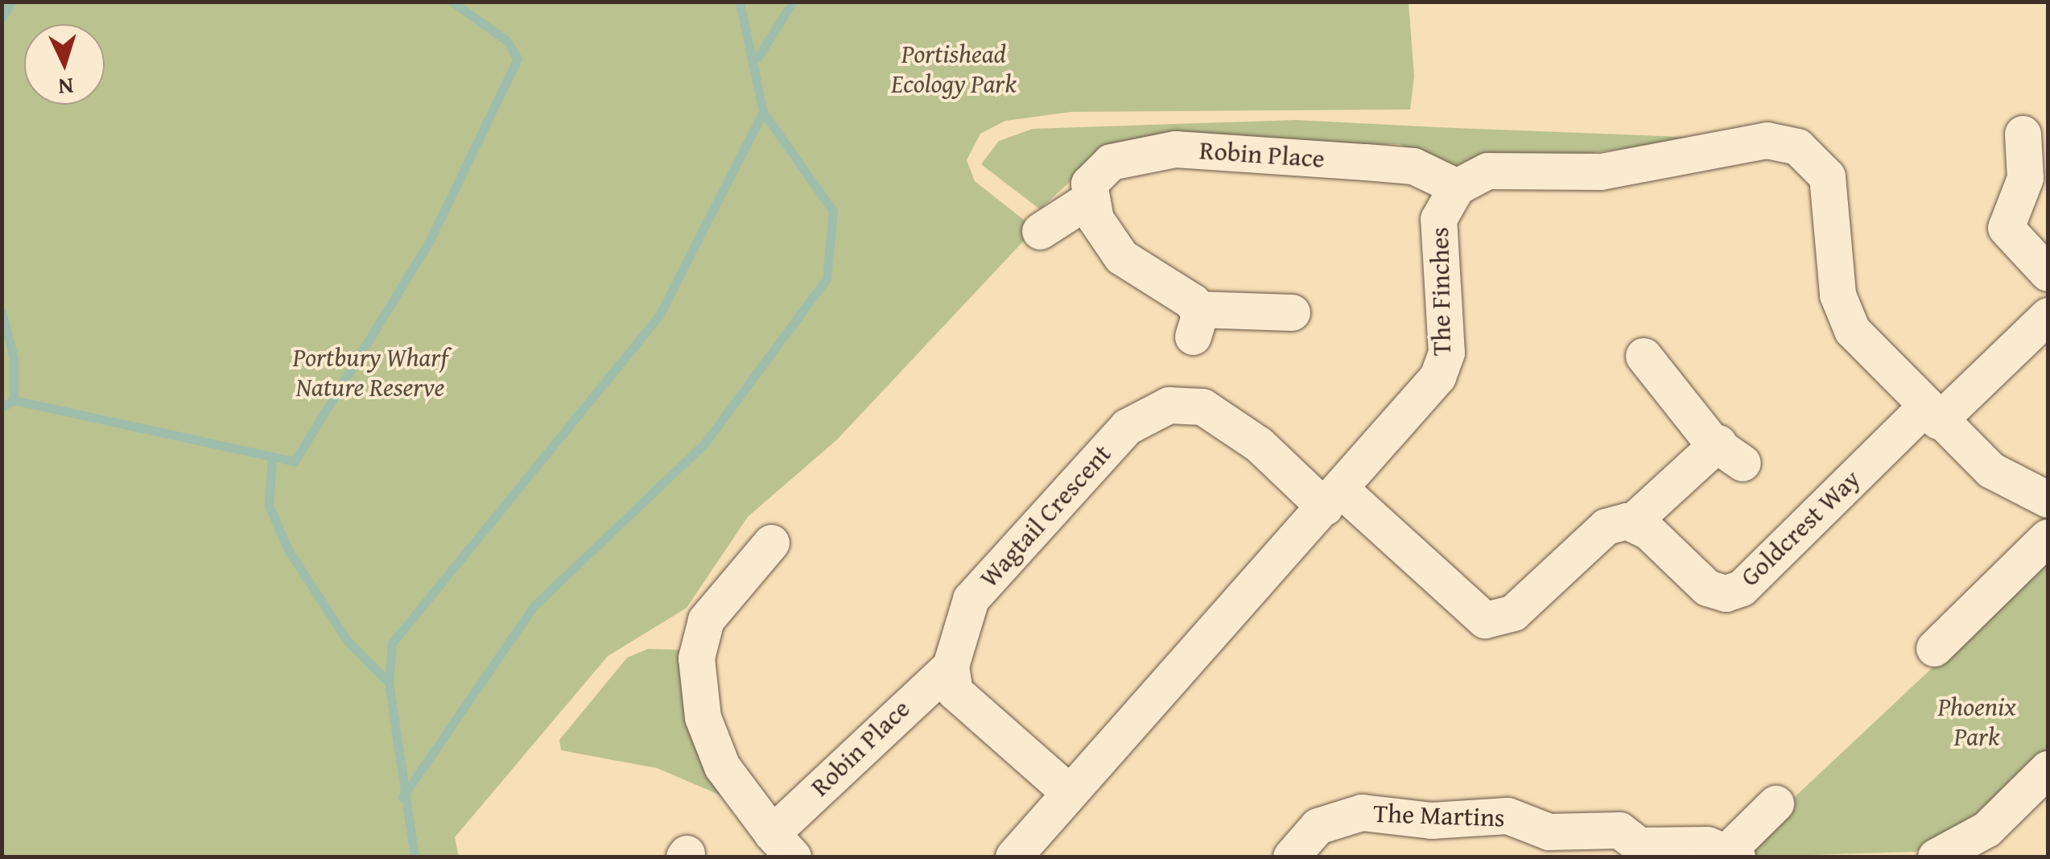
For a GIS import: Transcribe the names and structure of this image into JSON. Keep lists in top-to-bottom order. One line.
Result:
{"streets":{"street":["Robin Place","The Finches","Wagtail Crescent","Goldcrest Way","The Martins"]},"crossings":[["Robin Place","The Finches"],["Robin Place","Wagtail Crescent"],["The Finches","Wagtail Crescent"]],"parks":["Portishead Ecology Park","Portbury Wharf Nature Reserve","Phoenix Park"],"north":"bottom"}
